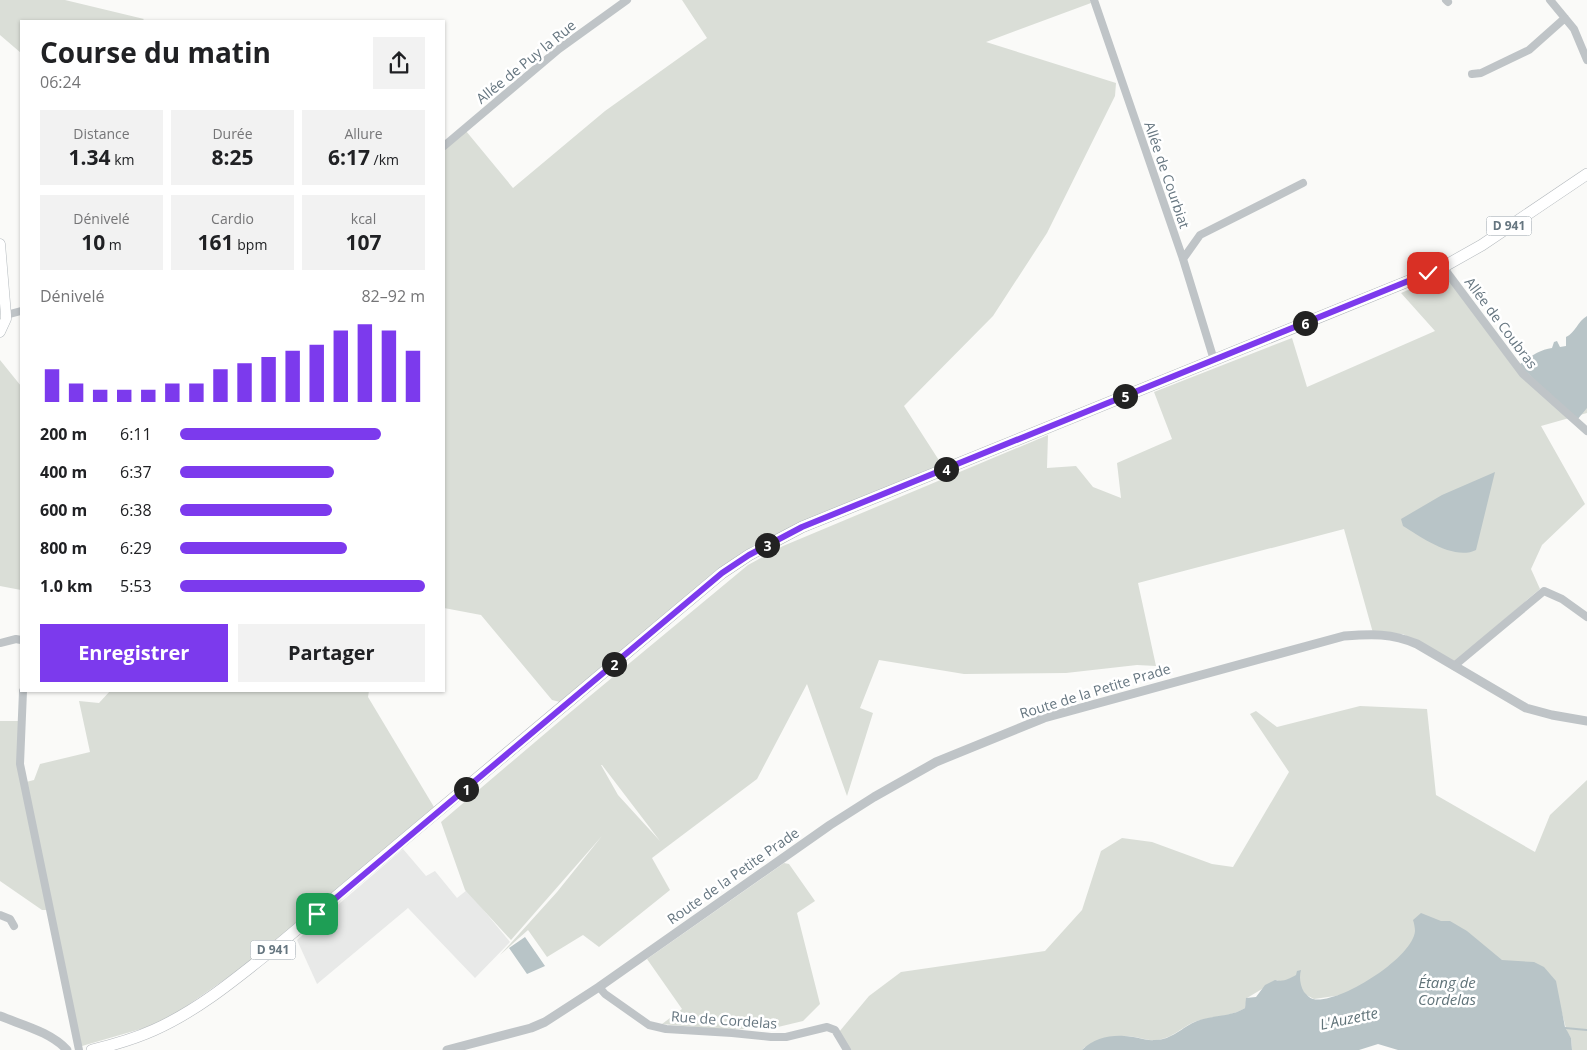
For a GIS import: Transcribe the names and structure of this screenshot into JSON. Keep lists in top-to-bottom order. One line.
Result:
{"streets":{"main road":["D 941"],"street":["Allée de Puy la Rue","Allée de Courbiat","Allée de Coubras","Route de la Petite Prade","Rue de Cordelas"]},"crossings":[["Allée de Courbiat","D 941"],["D 941","Allée de Coubras"],["Route de la Petite Prade","Rue de Cordelas"]],"water":["Étang de Cordelas","L'Auzette"],"page":{"heading":["Course du matin","06:24"],"stats":[["Distance","1.34 km"],["Durée","8:25"],["Allure","6:17 /km"],["Dénivelé","10 m"],["Cardio","161 bpm"],["kcal","107"]],"chart":["Dénivelé","82–92 m"],"pins":["6","5","4","3","2","1"],"list":[{"name":"200 m","note":"6:11"},{"name":"400 m","note":"6:37"},{"name":"600 m","note":"6:38"},{"name":"800 m","note":"6:29"},{"name":"1.0 km","note":"5:53"}],"buttons":["Enregistrer","Partager"]}}
